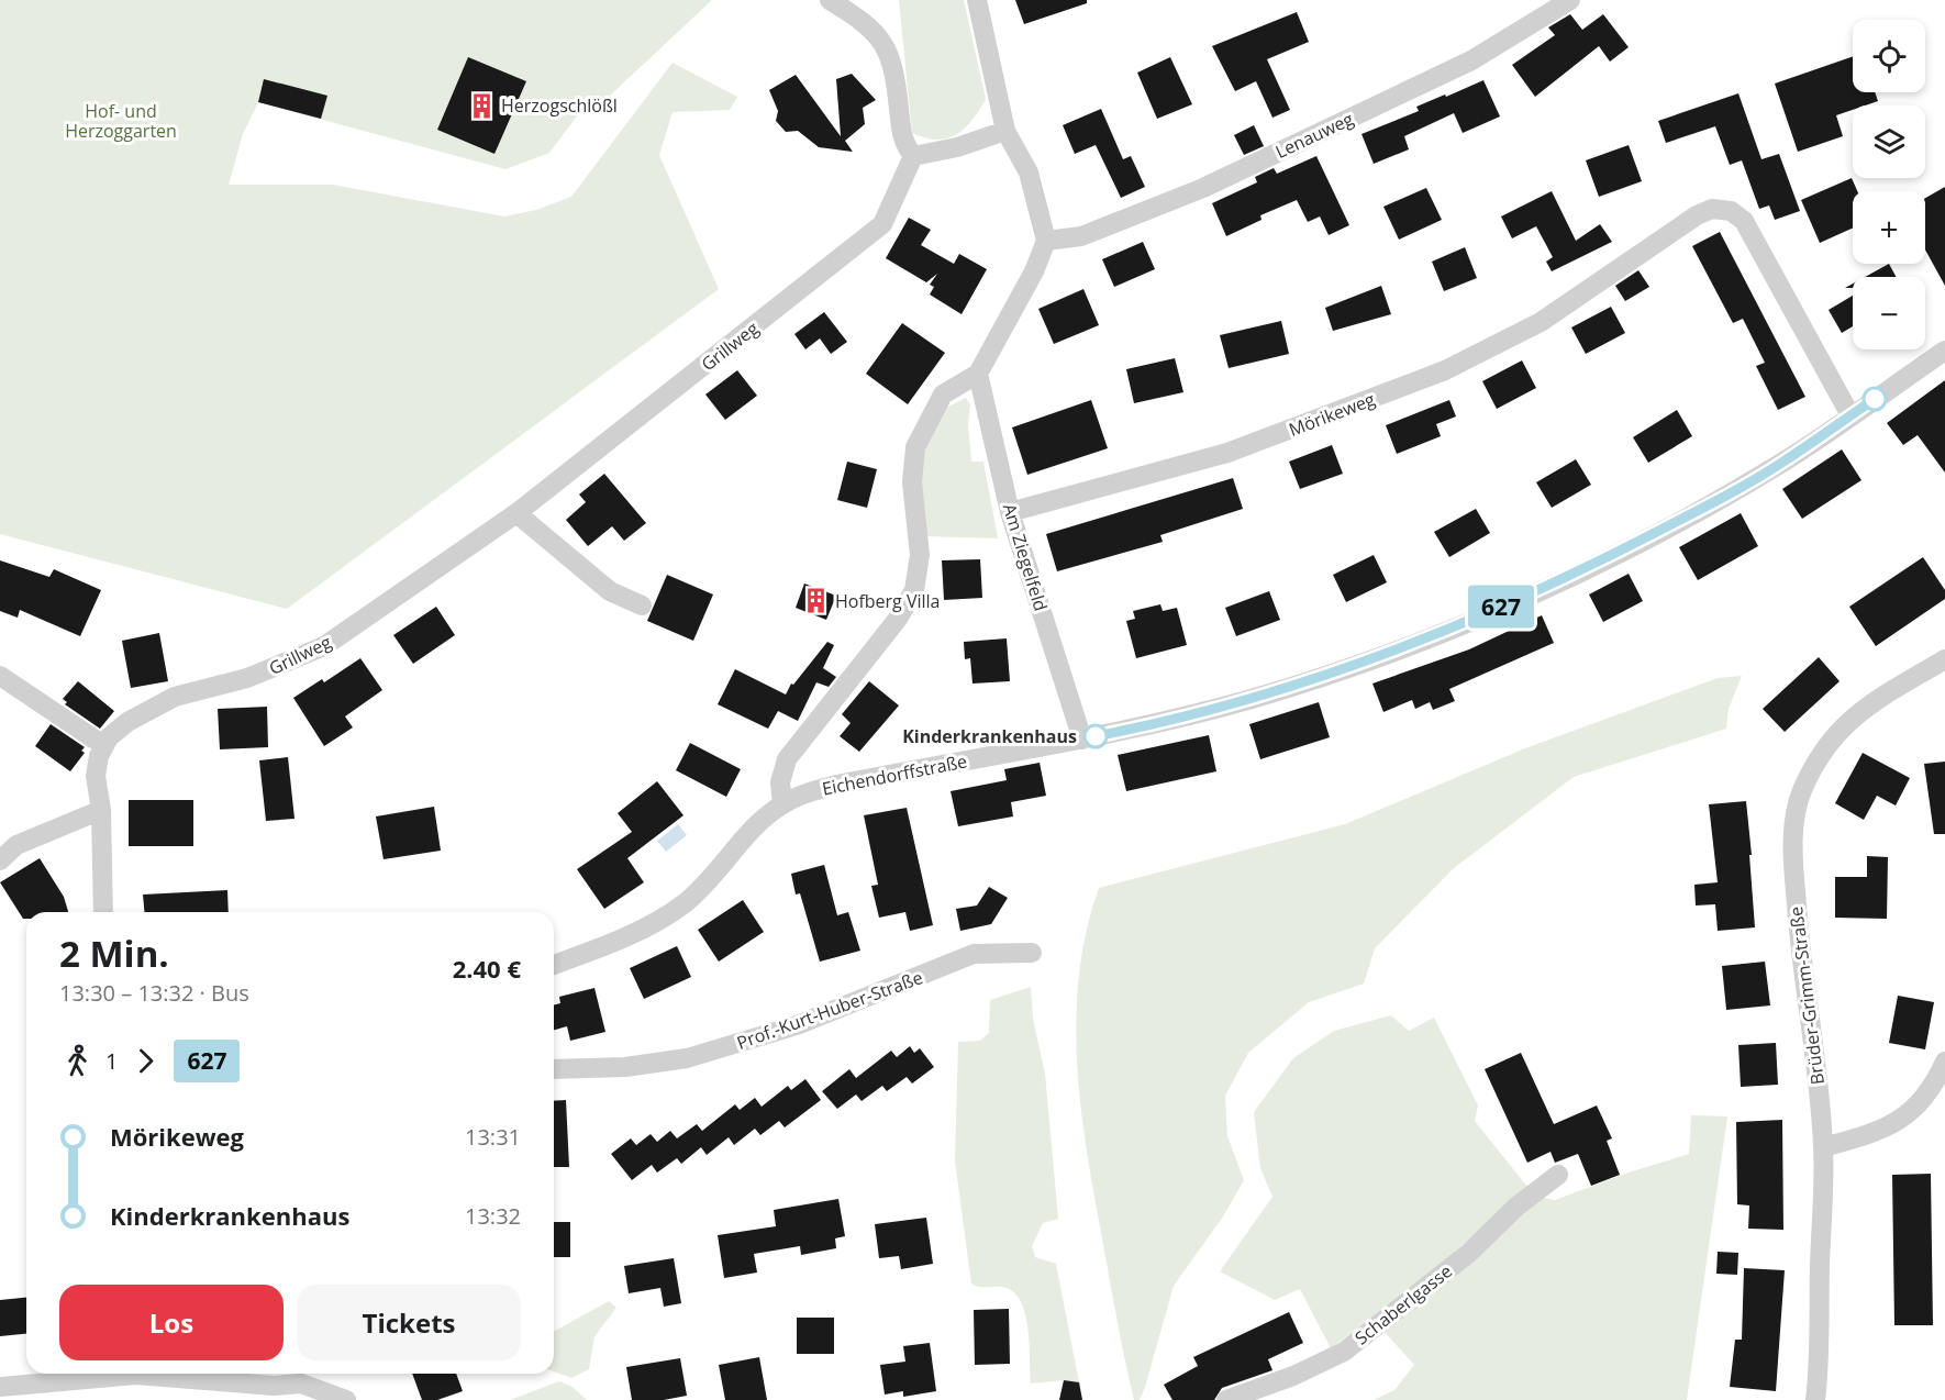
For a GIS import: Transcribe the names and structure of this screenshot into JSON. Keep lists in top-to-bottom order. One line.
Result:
{"streets":{"street":["Lenauweg","Grillweg","Mörikeweg","Am Ziegelfeld","Eichendorffstraße","Brüder-Grimm-Straße","Prof.-Kurt-Huber-Straße","Schaberlgasse"]},"crossings":[["Mörikeweg","Am Ziegelfeld"],["Mörikeweg","Eichendorffstraße"],["Am Ziegelfeld","Eichendorffstraße"]],"parks":["Hof- und Herzoggarten"],"places":{"building":["Herzogschlößl","Hofberg Villa"],"other":["Kinderkrankenhaus"]},"lines":["bus line 627"],"page":{"on_map":"627","map_buttons":["+","−"],"heading":["2 Min.","13:30 – 13:32 · Bus","2.40 €"],"legs":["1","627"],"list":[{"name":"Mörikeweg","value":"13:31"},{"name":"Kinderkrankenhaus","value":"13:32"}],"buttons":["Los","Tickets"]}}
